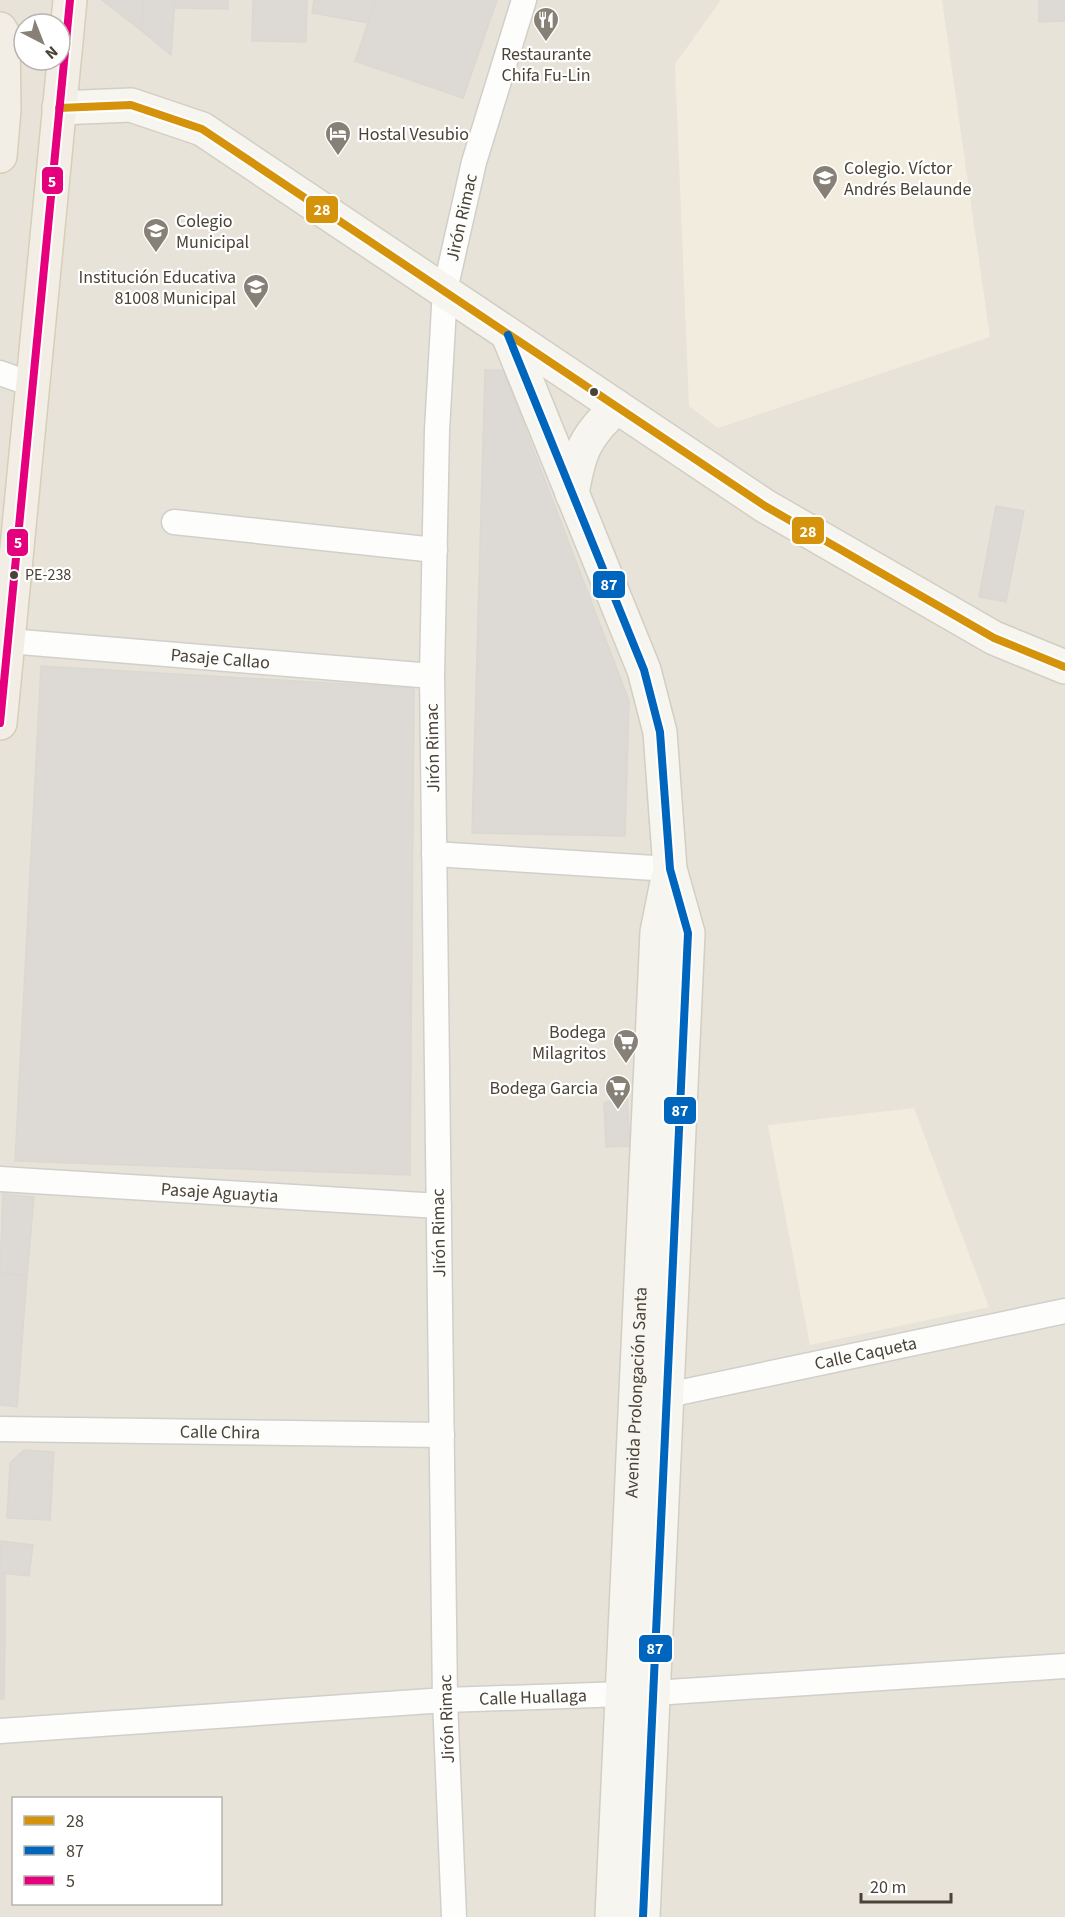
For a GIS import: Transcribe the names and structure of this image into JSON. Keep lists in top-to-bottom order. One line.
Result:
{"streets":{"street":["Jirón Rimac","Pasaje Callao","Pasaje Aguaytia","Calle Caqueta","Avenida Prolongación Santa","Calle Chira","Calle Huallaga"]},"crossings":[["Jirón Rimac","Pasaje Callao"],["Jirón Rimac","Pasaje Aguaytia"],["Jirón Rimac","Calle Chira"],["Jirón Rimac","Calle Huallaga"],["Calle Caqueta","Avenida Prolongación Santa"],["Avenida Prolongación Santa","Calle Huallaga"]],"places":{"restaurant":["Restaurante Chifa Fu-Lin"],"hotel":["Hostal Vesubio"],"school or university":["Colegio. Víctor Andrés Belaunde","Colegio Municipal","Institución Educativa 81008 Municipal"],"other":["PE-238"],"supermarket":["Bodega Milagritos","Bodega Garcia"]},"lines":["transit line 5","transit line 28","transit line 87"],"legend":["28","87","5"],"scale_bar":"20 m","north":"bottom right"}
